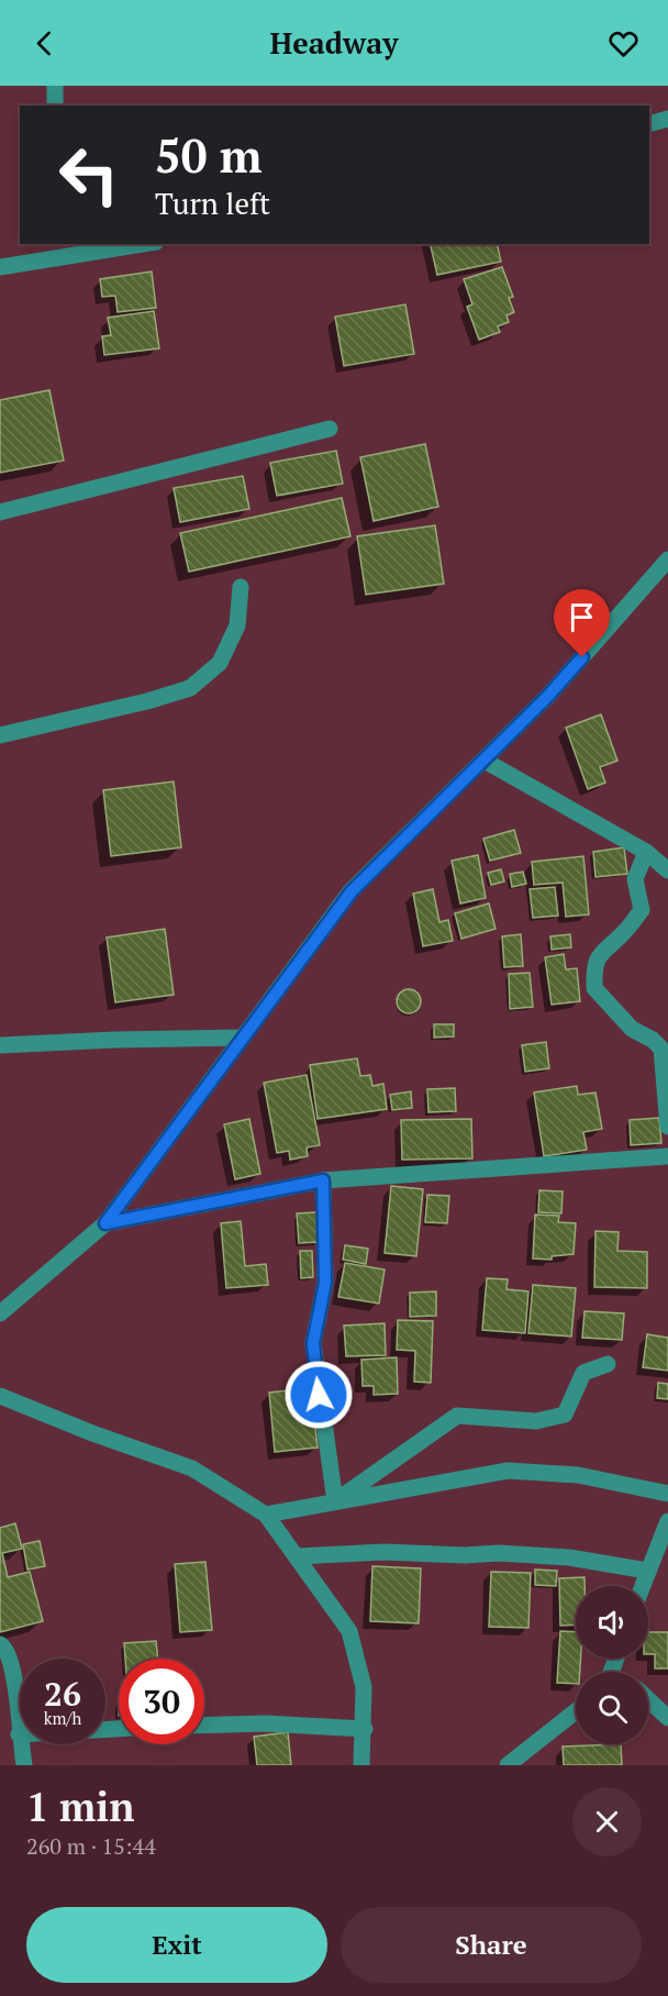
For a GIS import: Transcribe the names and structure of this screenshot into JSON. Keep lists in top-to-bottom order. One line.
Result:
{"page":{"header":"Headway","turn":["50 m","Turn left"],"speed":"26 km/h","limit":"30","heading":["1 min","260 m · 15:44"],"buttons":["Exit","Share"]}}
